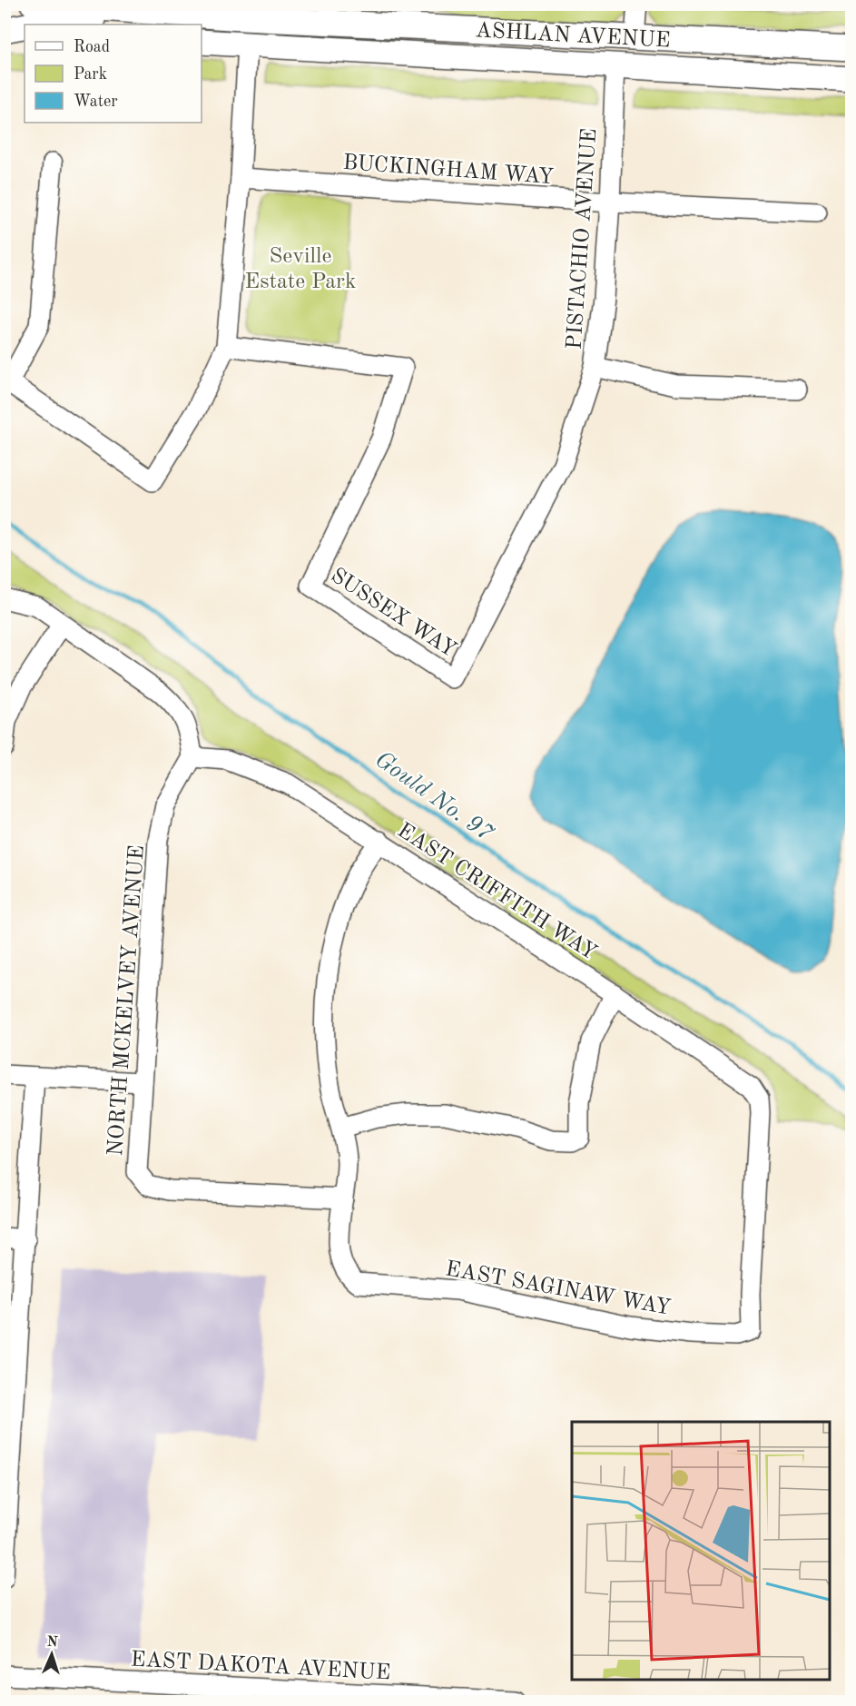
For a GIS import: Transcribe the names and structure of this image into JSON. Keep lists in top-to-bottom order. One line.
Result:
{"streets":{"main road":["ASHLAN AVENUE"],"street":["BUCKINGHAM WAY","PISTACHIO AVENUE","SUSSEX WAY","EAST CRIFFITH WAY","NORTH MCKELVEY AVENUE","EAST SAGINAW WAY","EAST DAKOTA AVENUE"]},"crossings":[["ASHLAN AVENUE","PISTACHIO AVENUE"],["BUCKINGHAM WAY","PISTACHIO AVENUE"],["PISTACHIO AVENUE","SUSSEX WAY"],["EAST CRIFFITH WAY","NORTH MCKELVEY AVENUE"],["EAST CRIFFITH WAY","EAST SAGINAW WAY"],["NORTH MCKELVEY AVENUE","EAST SAGINAW WAY"]],"water":["Gould No. 97"],"parks":["Seville Estate Park"],"legend":["Road","Park","Water"],"north":"top"}
